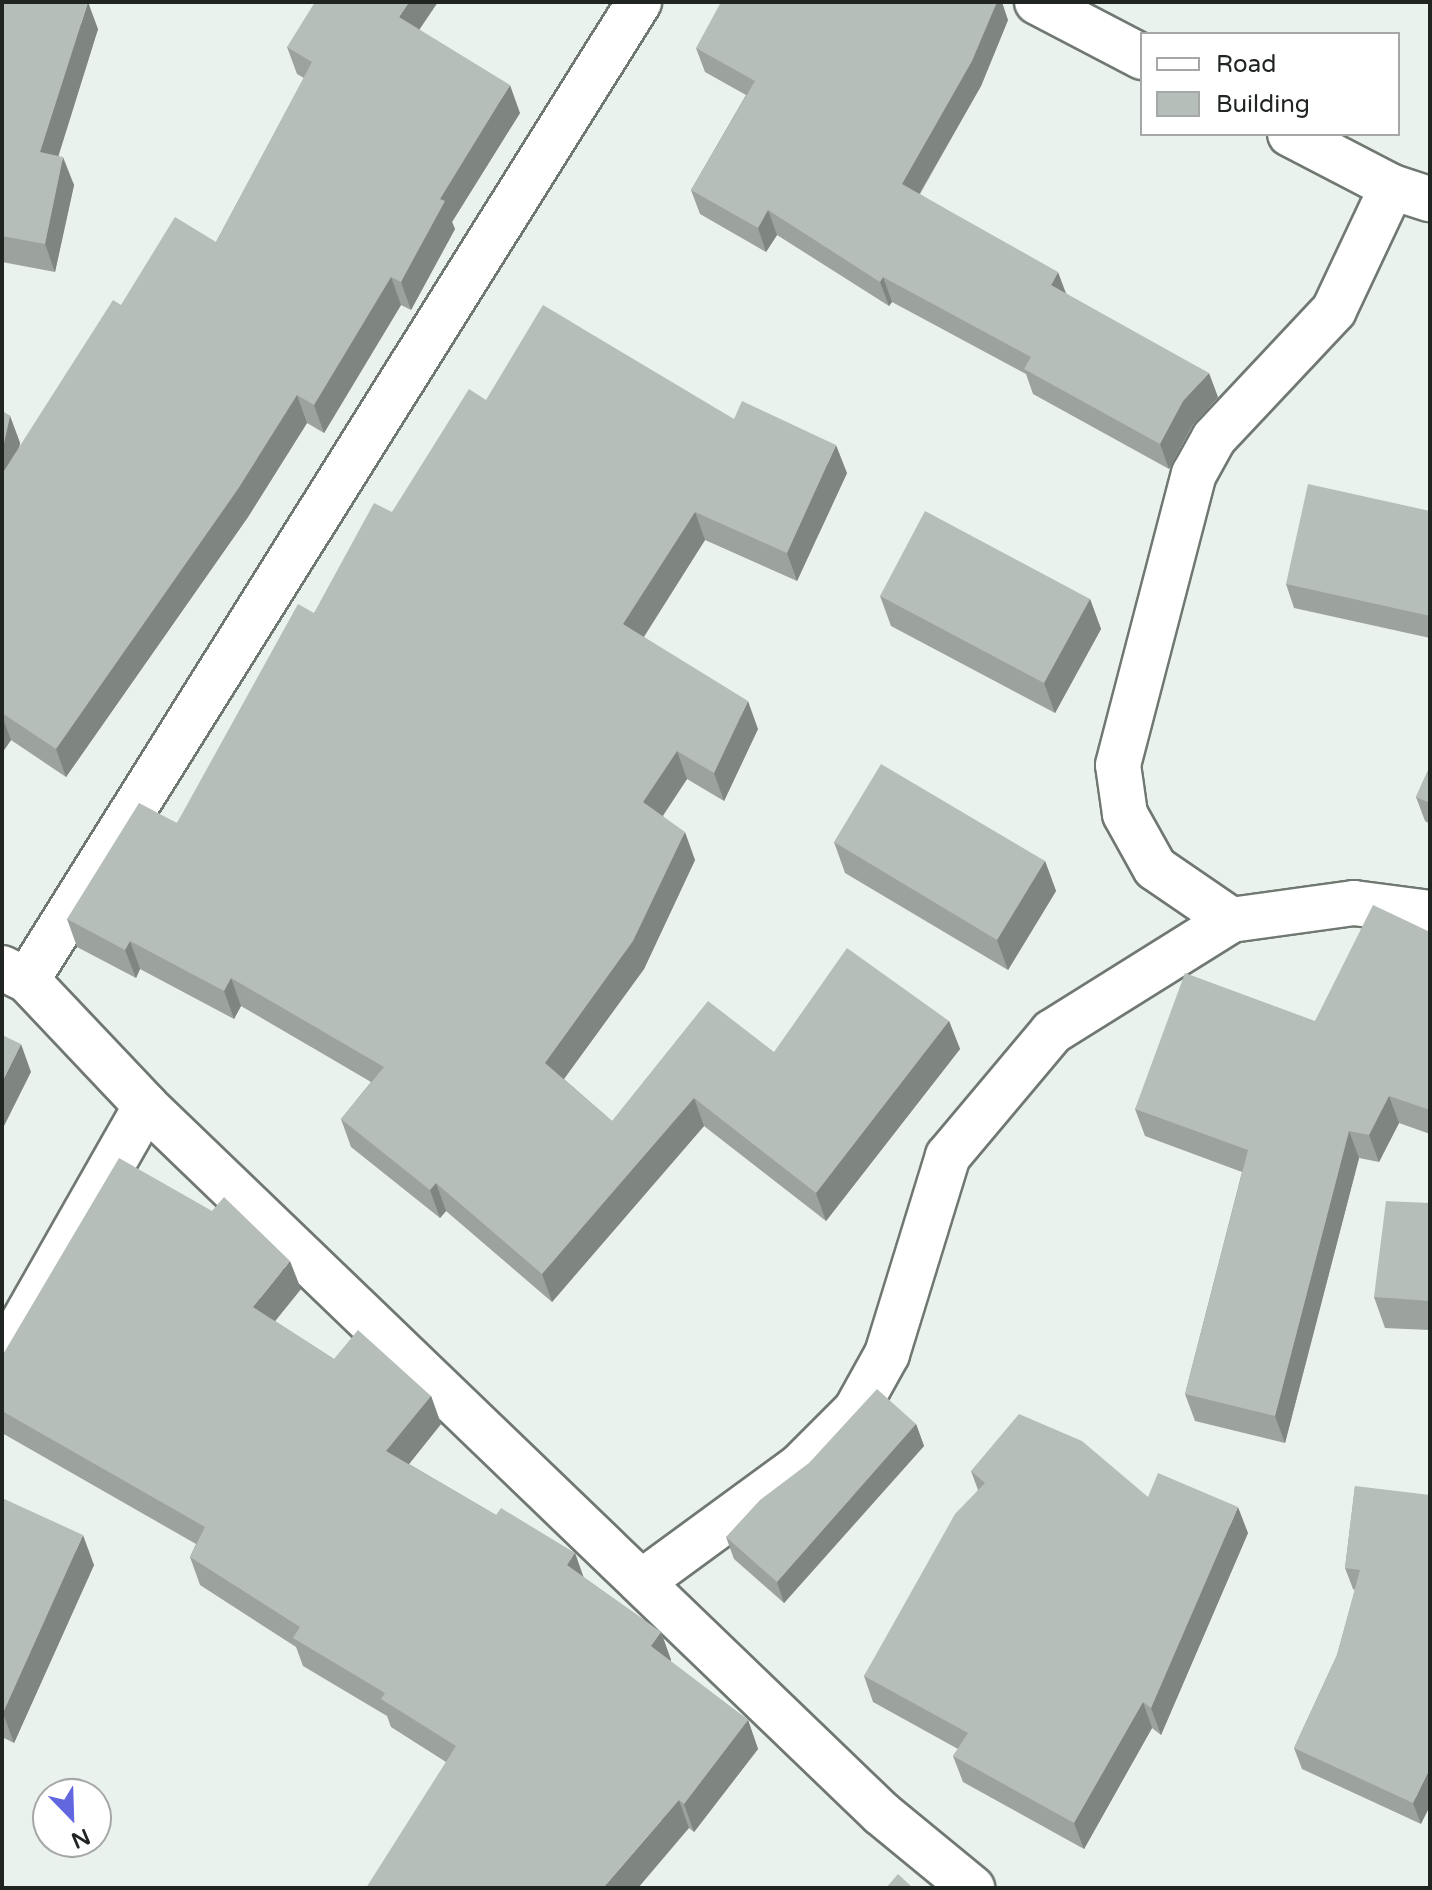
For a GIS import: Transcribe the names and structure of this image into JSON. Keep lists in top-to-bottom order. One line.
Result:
{"legend":["Road","Building"],"north":"bottom right"}
